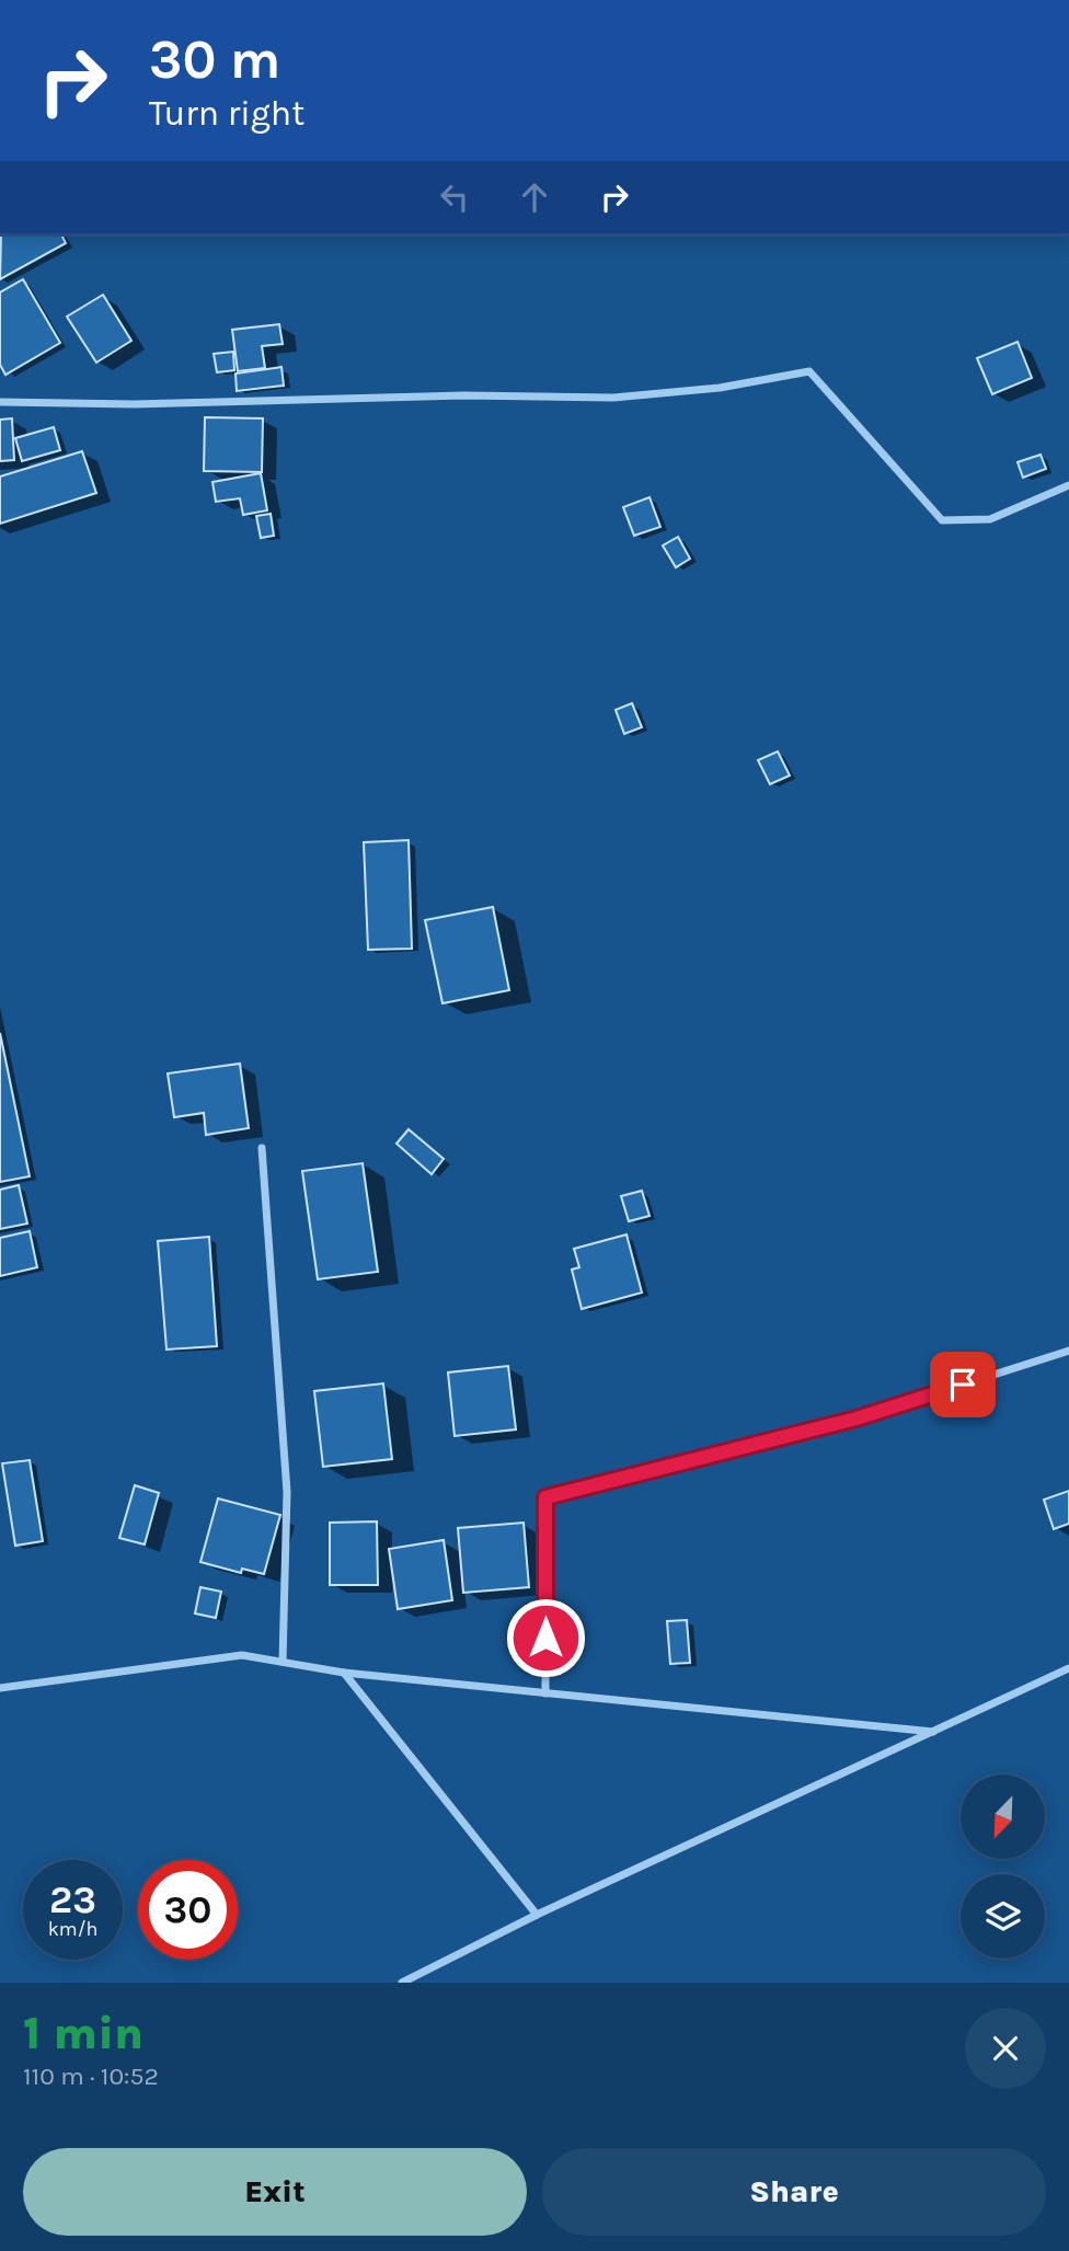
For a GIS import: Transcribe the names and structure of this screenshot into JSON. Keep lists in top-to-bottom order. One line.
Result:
{"north":"bottom left","page":{"turn":["30 m","Turn right"],"speed":"23 km/h","limit":"30","heading":["1 min","110 m · 10:52"],"buttons":["Exit","Share"]}}
